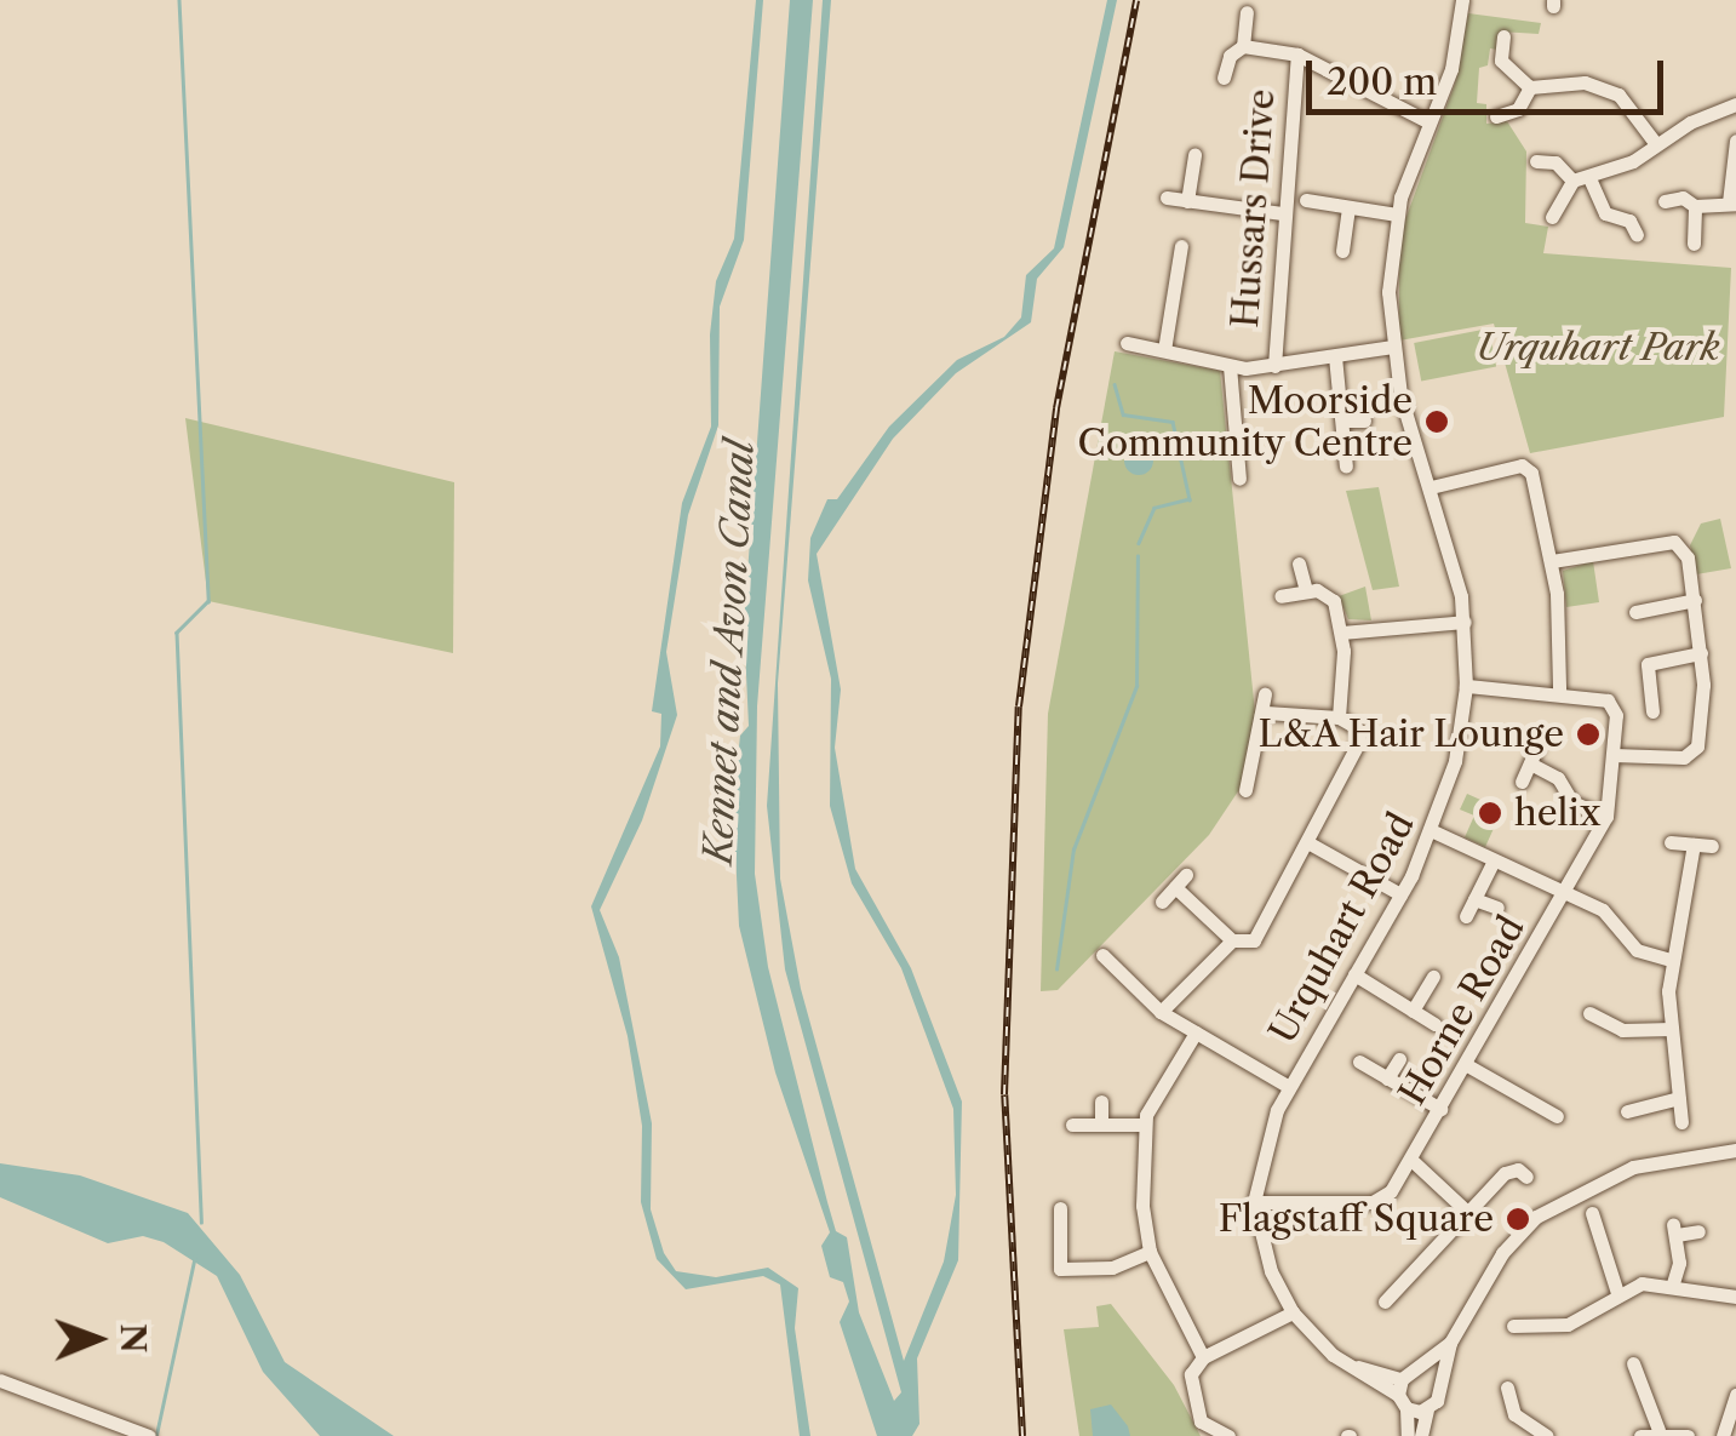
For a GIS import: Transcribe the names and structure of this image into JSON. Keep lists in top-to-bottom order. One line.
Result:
{"streets":{"street":["Hussars Drive","Urquhart Road","Horne Road"]},"crossings":[["Urquhart Road","Horne Road"]],"water":["Kennet and Avon Canal"],"parks":["Urquhart Park"],"places":["Moorside Community Centre","L&A Hair Lounge","helix","Flagstaff Square"],"scale_bar":"200 m","north":"right"}
